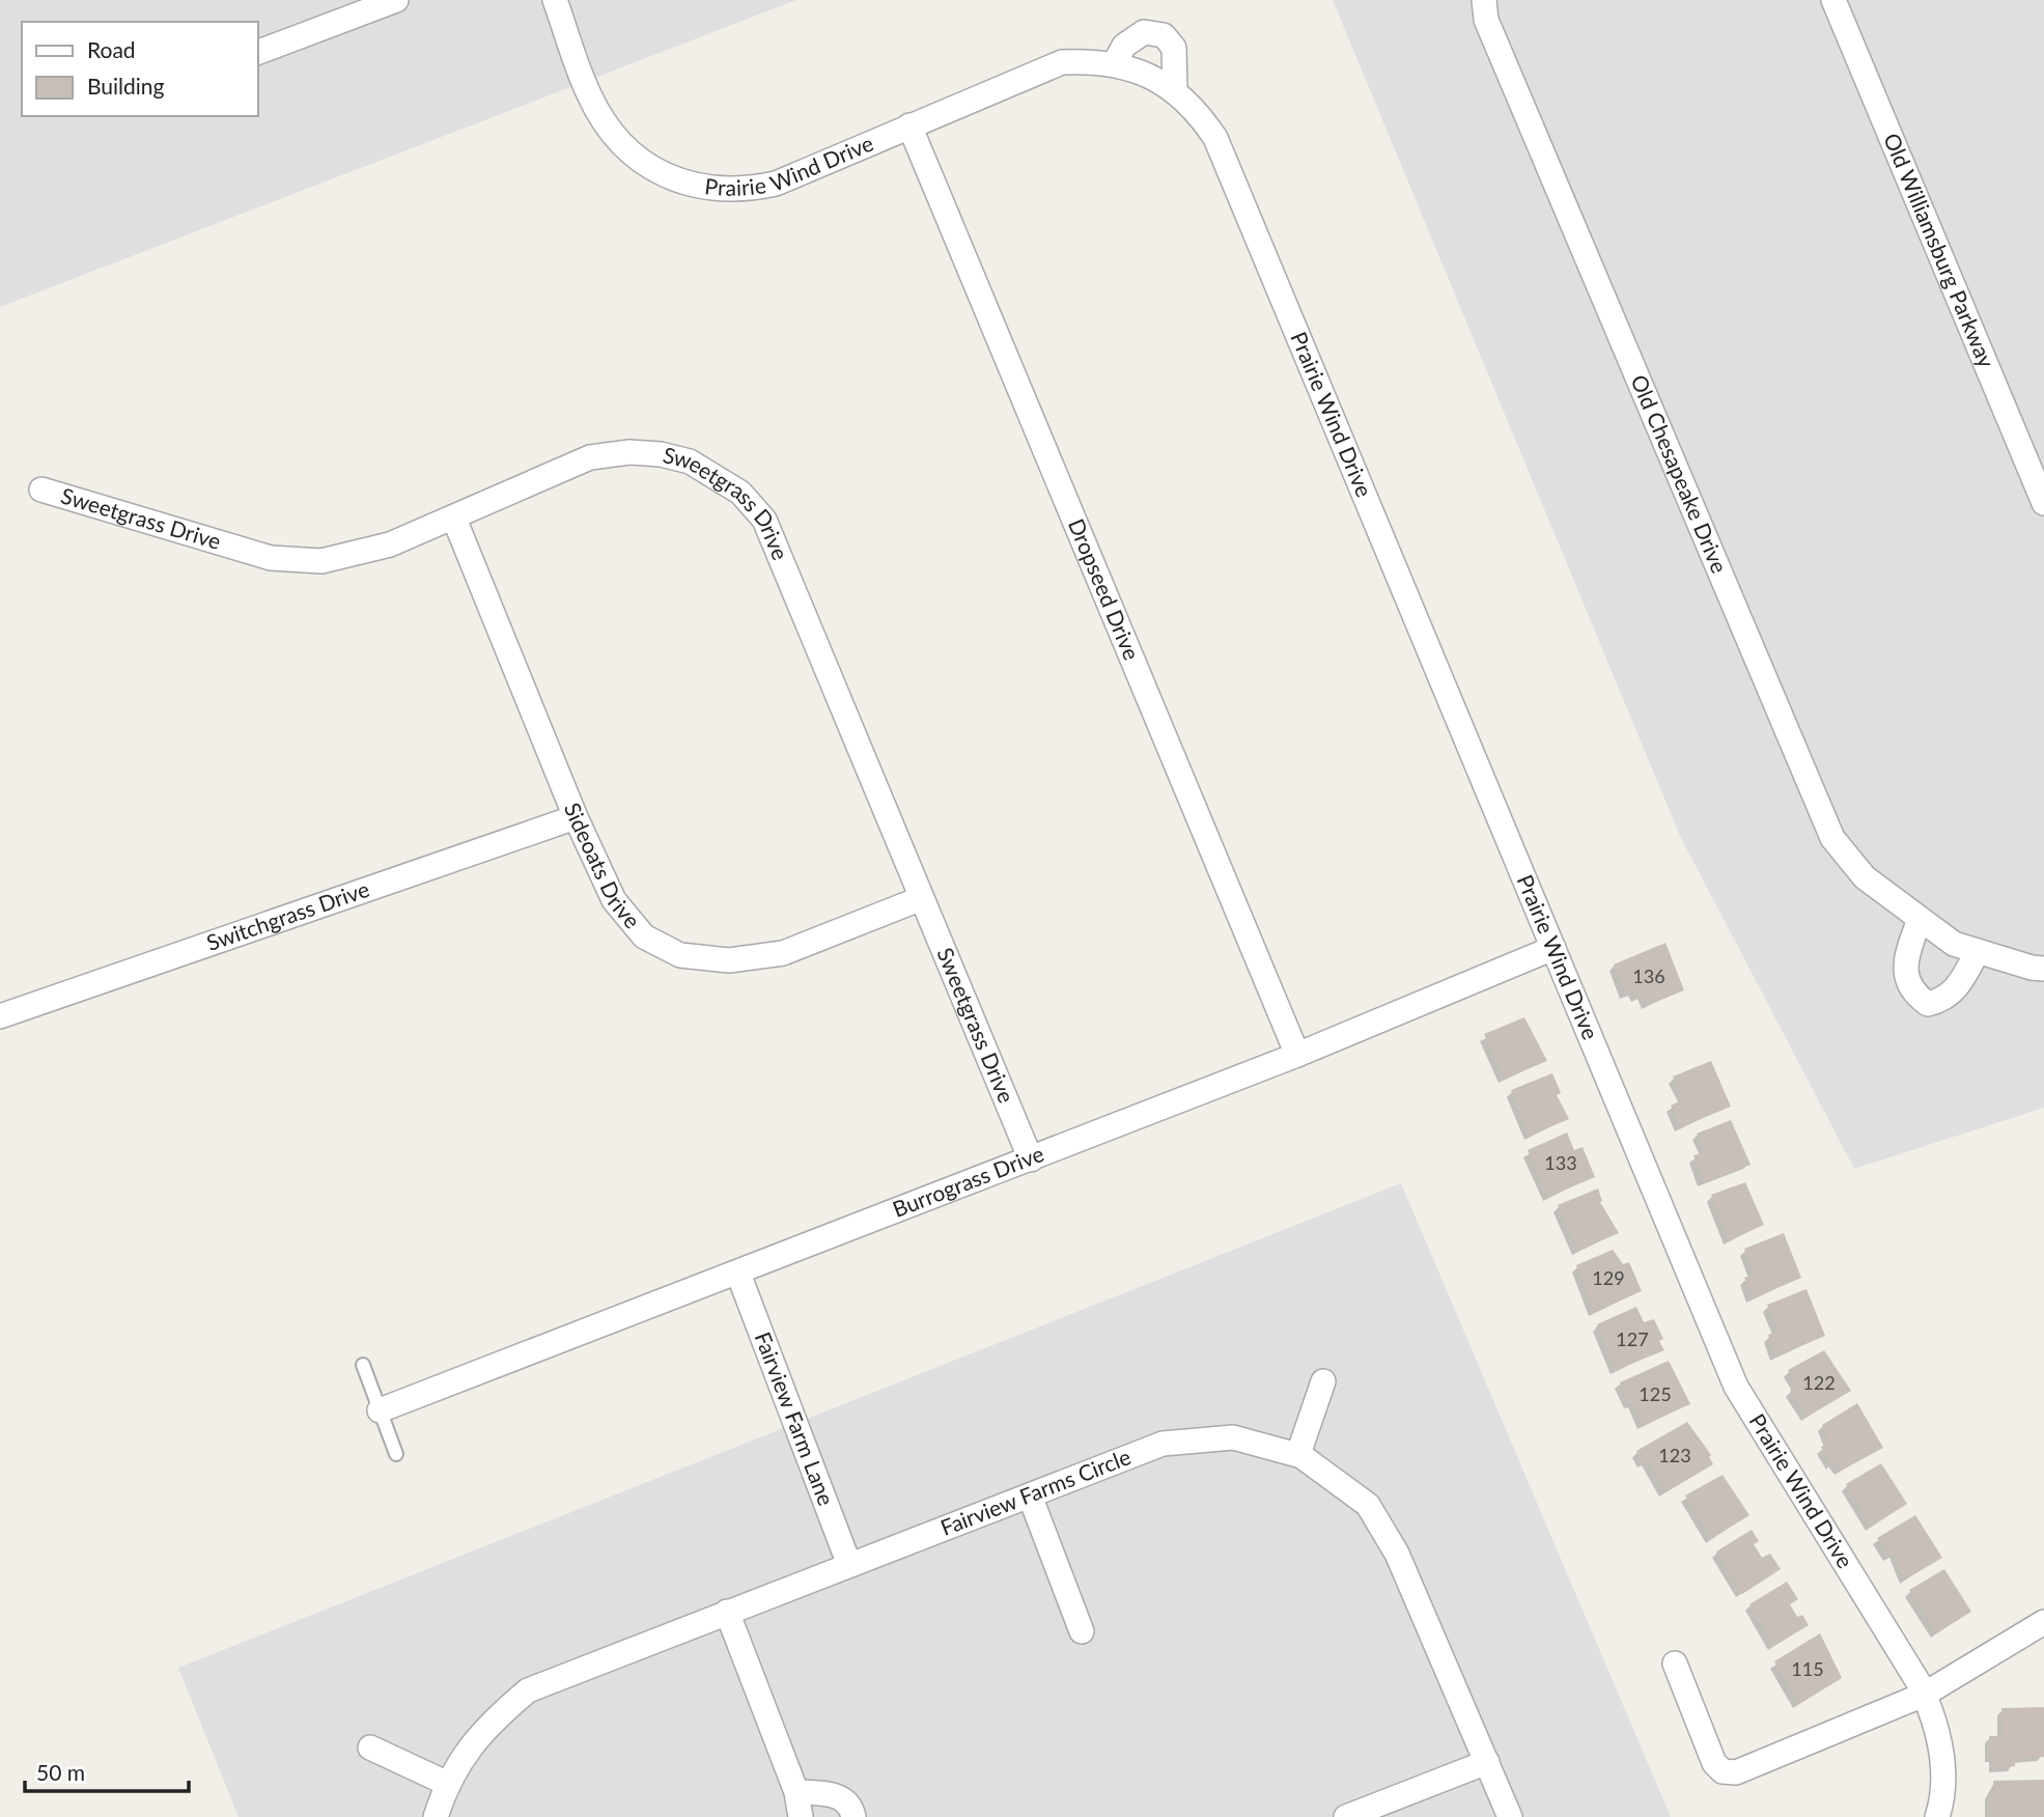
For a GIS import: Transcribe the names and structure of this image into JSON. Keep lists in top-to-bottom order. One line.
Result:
{"streets":{"street":["Prairie Wind Drive","Old Williamsburg Parkway","Old Chesapeake Drive","Sweetgrass Drive","Dropseed Drive","Sideoats Drive","Switchgrass Drive","Burrograss Drive","Fairview Farm Lane","Fairview Farms Circle"]},"crossings":[["Prairie Wind Drive","Dropseed Drive"],["Prairie Wind Drive","Burrograss Drive"],["Sweetgrass Drive","Sideoats Drive"],["Sweetgrass Drive","Burrograss Drive"],["Dropseed Drive","Burrograss Drive"],["Sideoats Drive","Switchgrass Drive"],["Burrograss Drive","Fairview Farm Lane"],["Fairview Farm Lane","Fairview Farms Circle"]],"house_numbers":["136","133","129","127","122","125","123","115"],"legend":["Road","Building"],"scale_bar":"50 m"}
